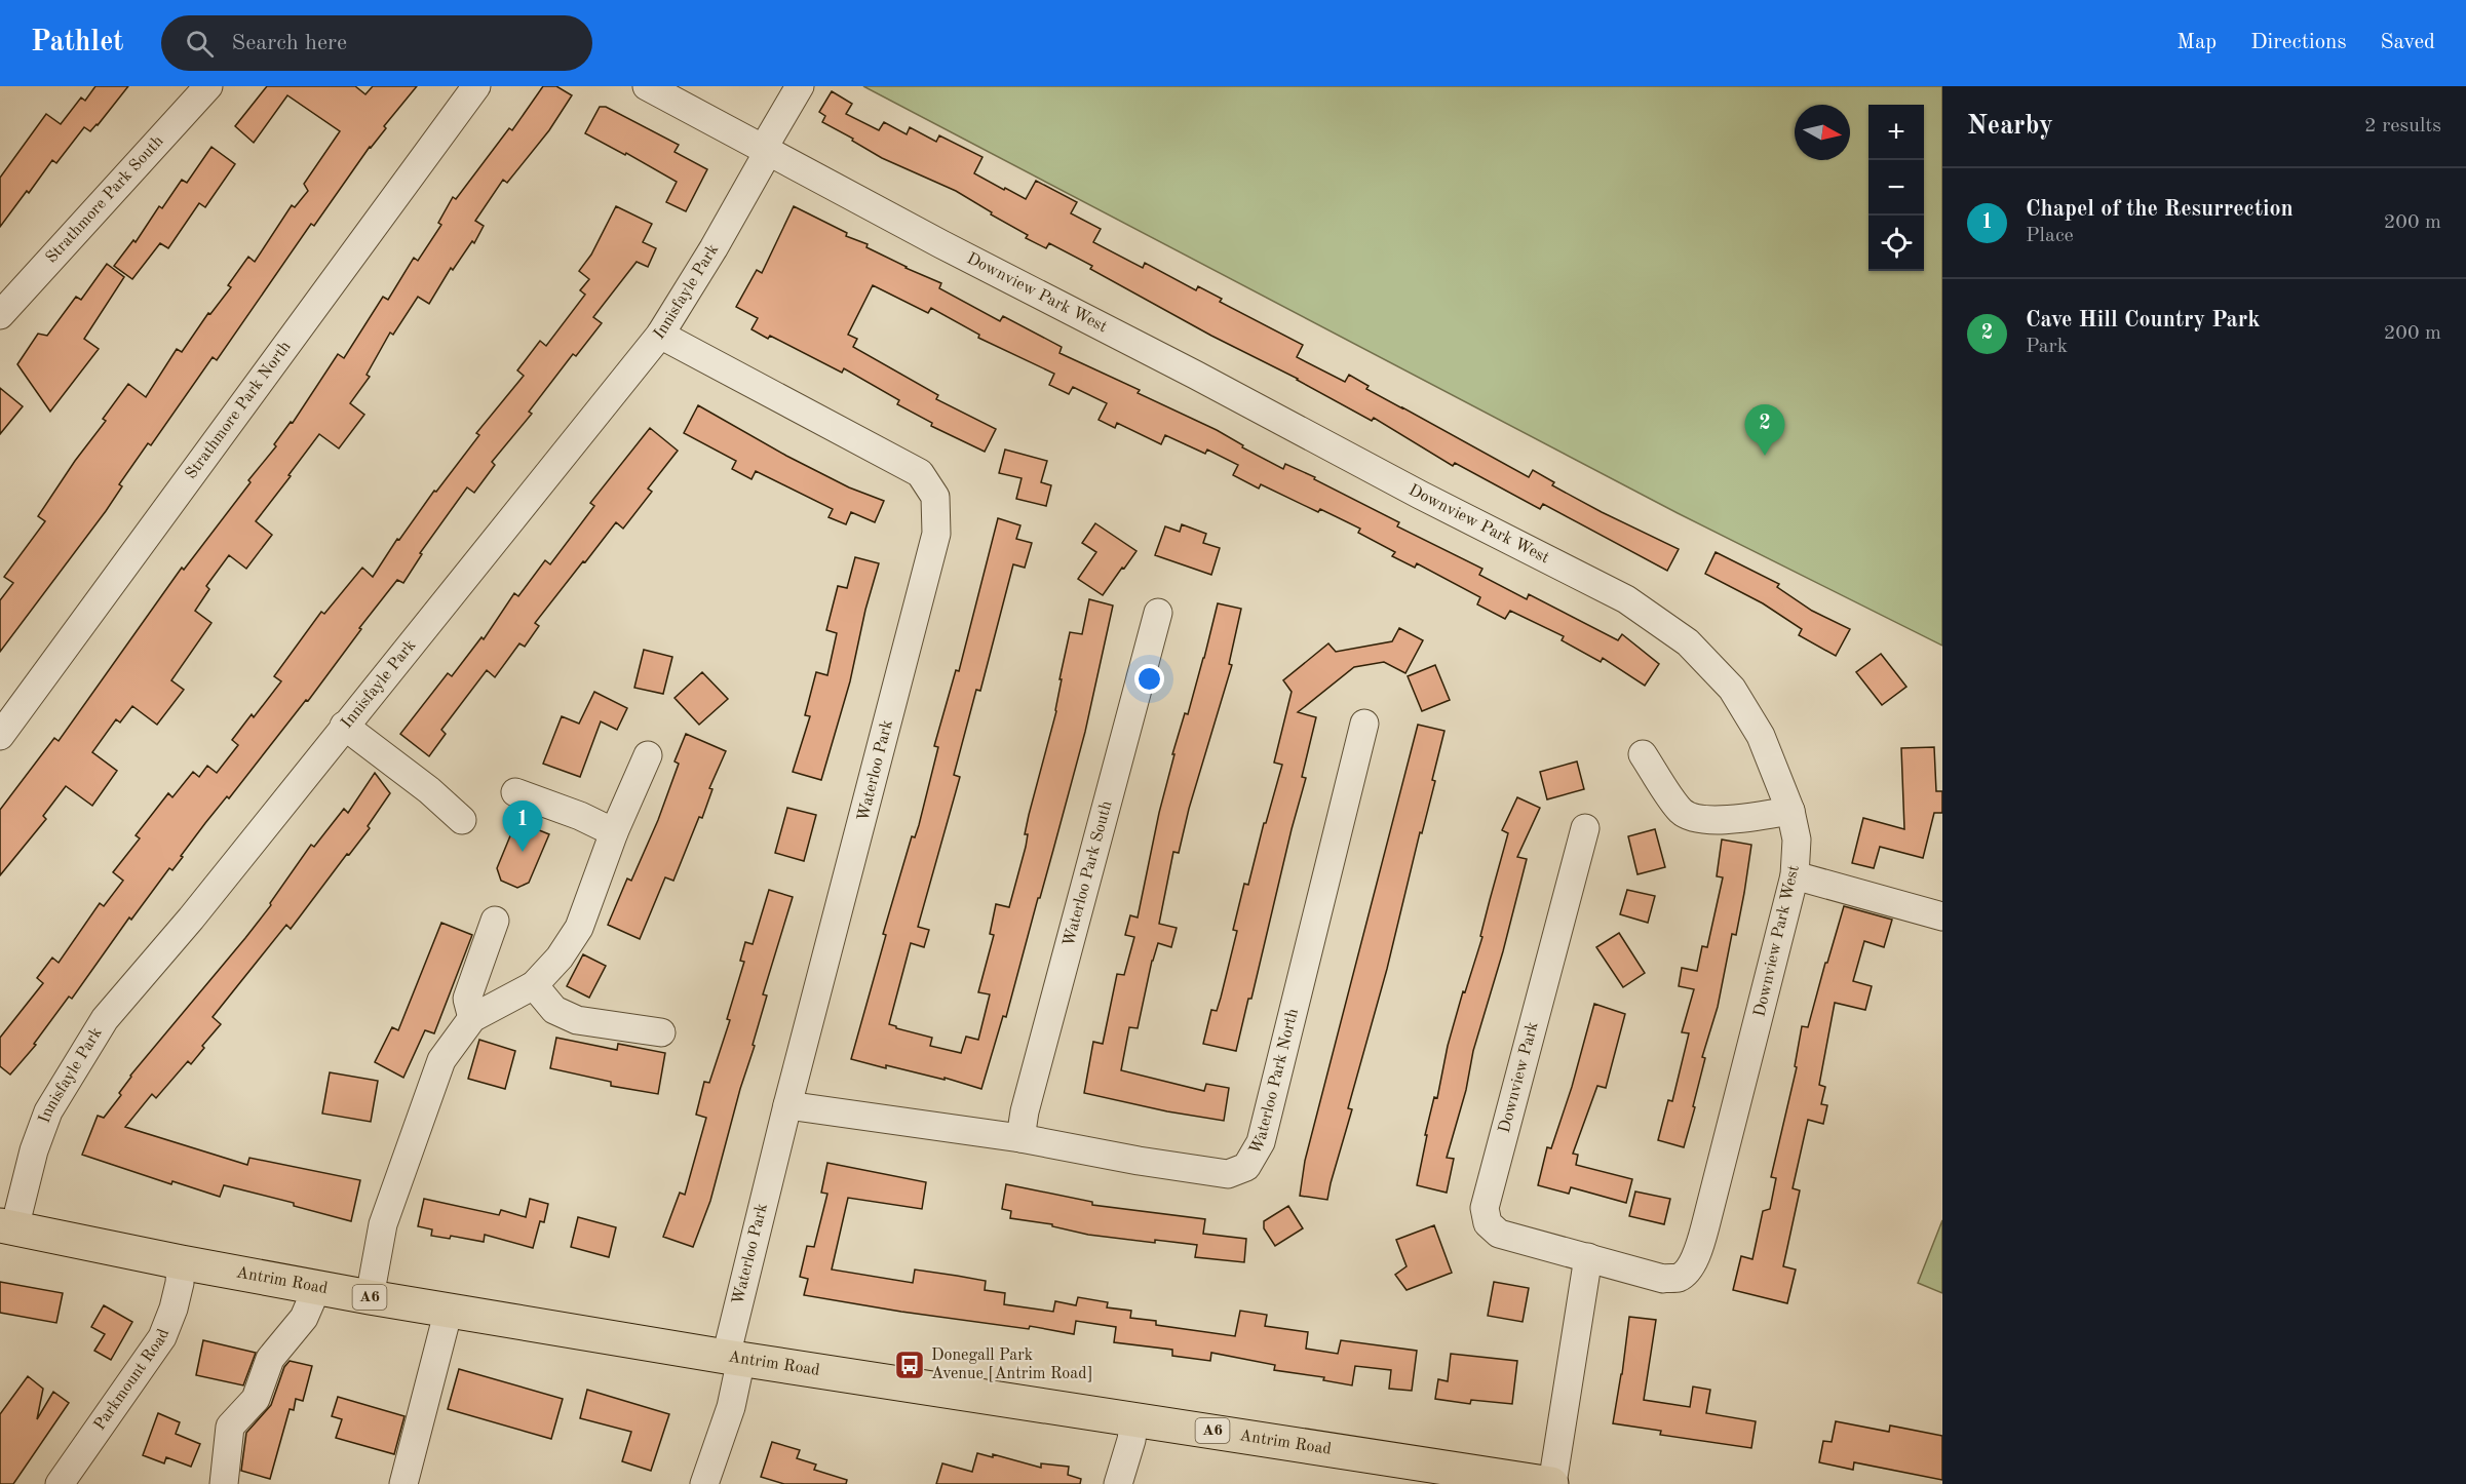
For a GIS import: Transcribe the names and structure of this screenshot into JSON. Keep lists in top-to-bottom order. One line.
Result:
{"streets":{"main road":["Antrim Road","A6"],"street":["Strathmore Park South","Innisfayle Park","Downview Park West","Strathmore Park North","Waterloo Park","Waterloo Park South","Downview Park","Waterloo Park North","Parkmount Road"]},"crossings":[["Innisfayle Park","Downview Park West"],["Innisfayle Park","Waterloo Park"],["Innisfayle Park","Antrim Road"],["Downview Park West","Downview Park"],["Waterloo Park","Waterloo Park North"],["Waterloo Park","Antrim Road"],["Waterloo Park South","Waterloo Park North"],["Antrim Road","Parkmount Road"]],"places":{"bus stop":["Donegall Park Avenue [Antrim Road]"]},"north":"right","page":{"header":"Pathlet","search":"Search here","nav":["Map","Directions","Saved"],"heading":["Nearby","2 results"],"map_buttons":["+","−"],"list":[{"mark":"1","name":"Chapel of the Resurrection","note":"Place","value":"200 m"},{"mark":"2","name":"Cave Hill Country Park","note":"Park","value":"200 m"}],"pins":["2","1"]}}
